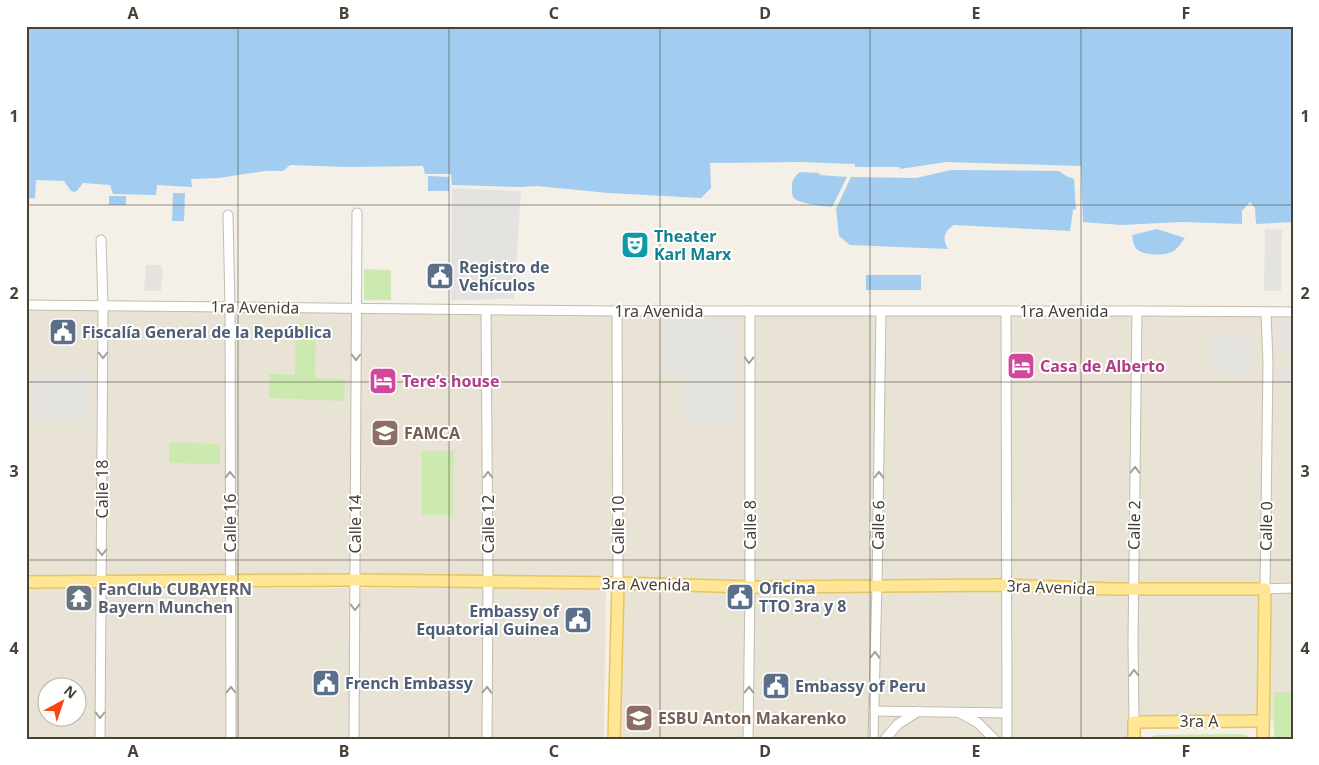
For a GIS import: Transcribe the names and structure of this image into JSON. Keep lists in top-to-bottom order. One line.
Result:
{"streets":{"main road":["Calle 10","Calle 2","Calle 0","3ra Avenida","3ra A"],"street":["1ra Avenida","Calle 18","Calle 16","Calle 14","Calle 12","Calle 8","Calle 6"]},"crossings":[["1ra Avenida","Calle 18"],["1ra Avenida","Calle 16"],["1ra Avenida","Calle 14"],["1ra Avenida","Calle 12"],["1ra Avenida","Calle 10"],["1ra Avenida","Calle 8"],["1ra Avenida","Calle 6"],["1ra Avenida","Calle 2"],["1ra Avenida","Calle 0"],["Calle 18","3ra Avenida"],["Calle 16","3ra Avenida"],["Calle 14","3ra Avenida"],["Calle 12","3ra Avenida"],["Calle 10","3ra Avenida"],["Calle 8","3ra Avenida"],["Calle 6","3ra Avenida"],["Calle 2","3ra Avenida"],["Calle 2","3ra A"],["Calle 0","3ra Avenida"],["Calle 0","3ra A"]],"one_way":["Calle 18","Calle 16","Calle 14","Calle 12","Calle 6","Calle 2"],"places":{"theatre":["Theater Karl Marx"],"public building":["Registro de Vehículos","Fiscalía General de la República","Oficina TTO 3ra y 8","Embassy of Equatorial Guinea","French Embassy","Embassy of Peru"],"hotel":["Casa de Alberto","Tere’s house"],"school or university":["FAMCA","ESBU Anton Makarenko"],"temple":["FanClub CUBAYERN Bayern Munchen"]},"north":"top right","grid":{"columns":["A","B","C","D","E","F"],"rows":["1","2","3","4"]}}
